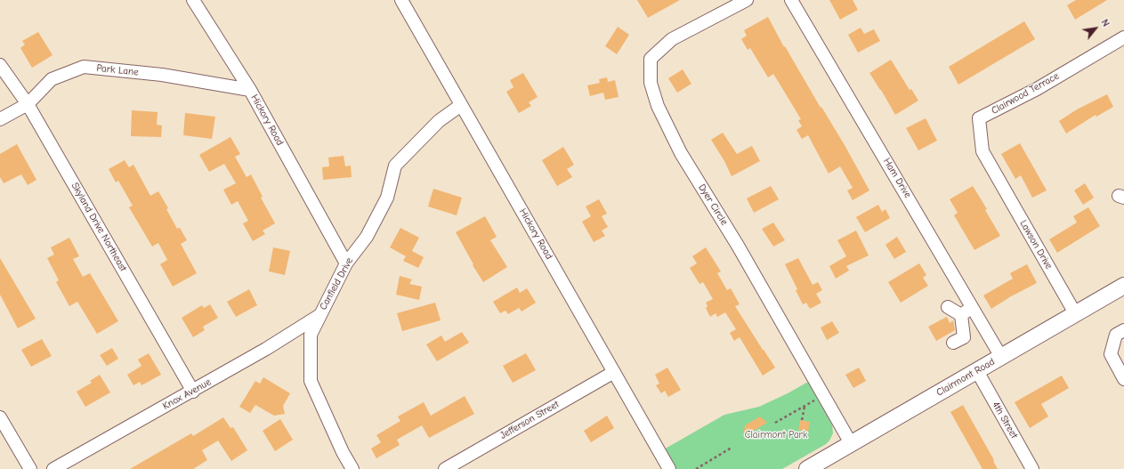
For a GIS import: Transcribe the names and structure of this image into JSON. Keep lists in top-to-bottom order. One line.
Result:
{"streets":{"main road":["Clairmont Road"],"street":["Park Lane","Clairwood Terrace","Hickory Road","Ham Drive","Dyer Circle","Skyland Drive Northeast","Lawson Drive","Canfield Drive","Knox Avenue","Jefferson Street","4th Street"]},"crossings":[["Park Lane","Hickory Road"],["Park Lane","Skyland Drive Northeast"],["Clairwood Terrace","Lawson Drive"],["Hickory Road","Canfield Drive"],["Hickory Road","Jefferson Street"],["Ham Drive","Clairmont Road"],["Dyer Circle","Clairmont Road"],["Skyland Drive Northeast","Knox Avenue"],["Lawson Drive","Clairmont Road"],["Canfield Drive","Knox Avenue"],["Clairmont Road","4th Street"]],"parks":["Clairmont Park"],"north":"top right"}
